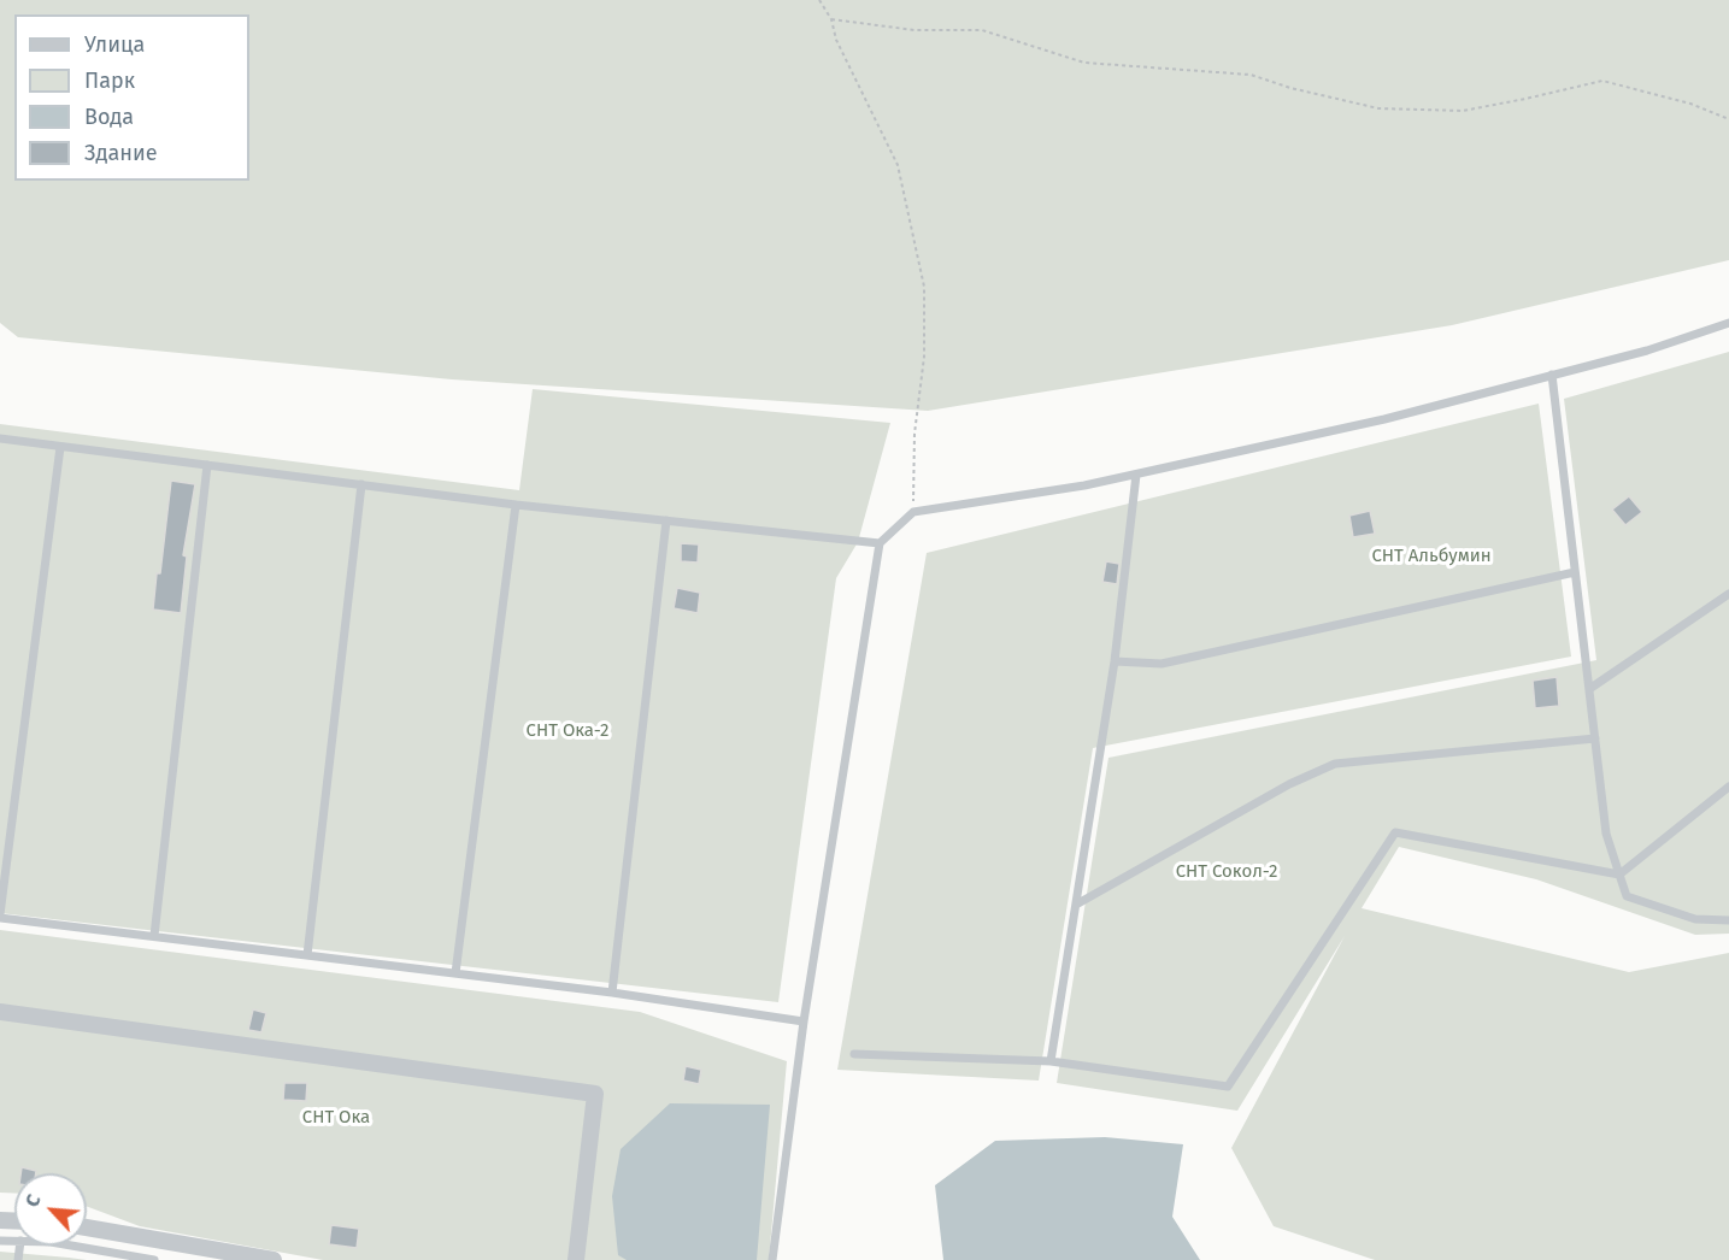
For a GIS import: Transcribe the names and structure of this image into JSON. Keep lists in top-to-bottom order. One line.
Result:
{"parks":["СНТ Альбумин","СНТ Ока-2","СНТ Сокол-2","СНТ Ока"],"legend":["Улица","Парк","Вода","Здание"],"north":"top left"}
